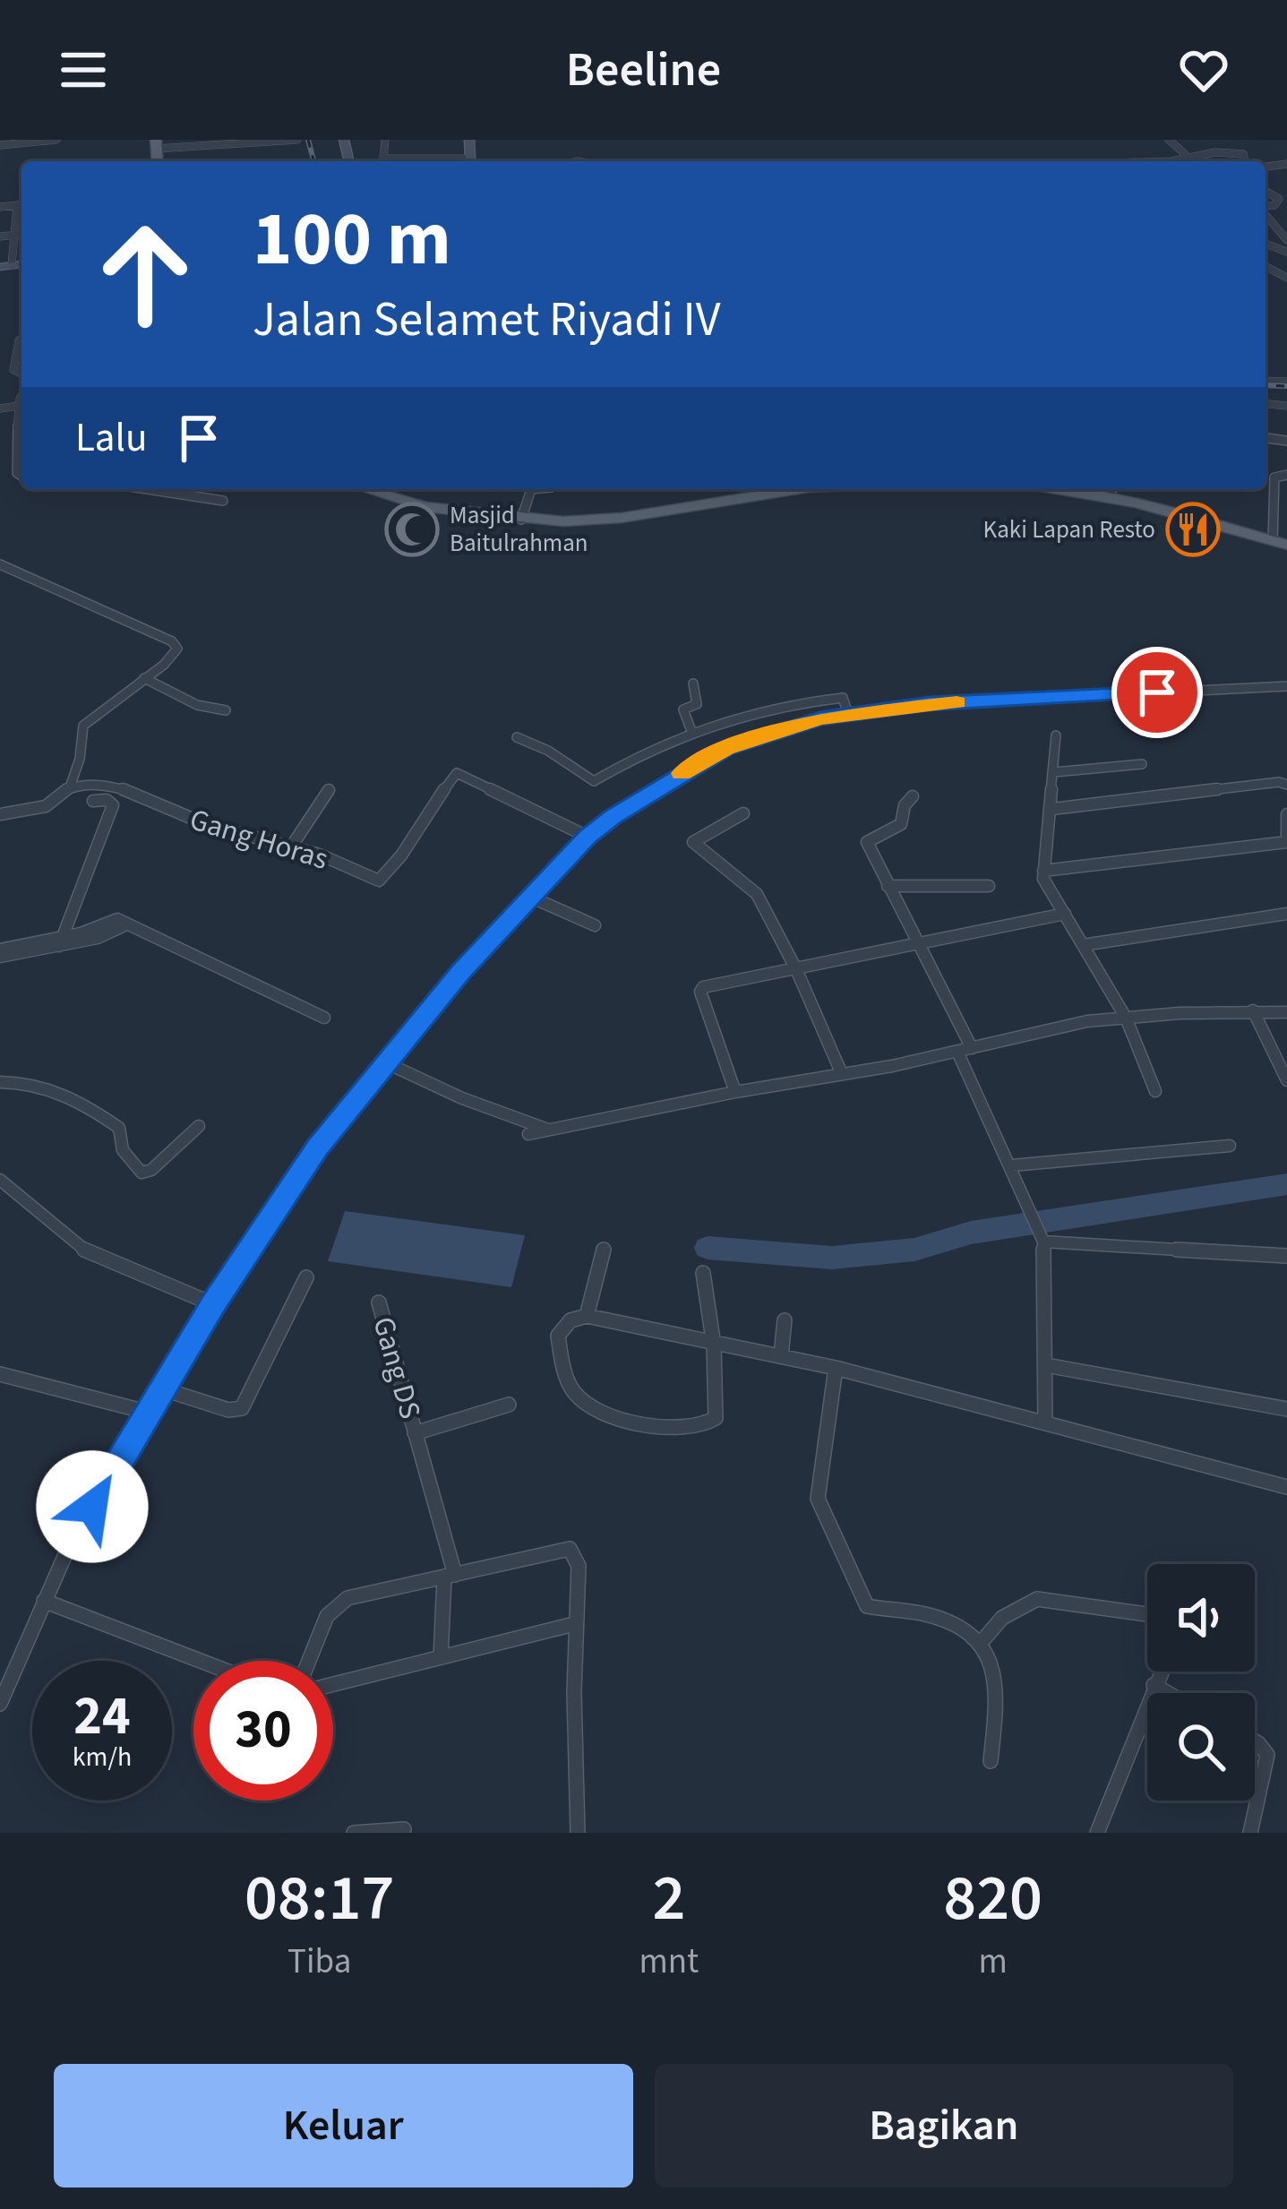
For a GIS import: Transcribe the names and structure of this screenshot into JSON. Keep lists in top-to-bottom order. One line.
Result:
{"streets":{"street":["Gang Horas","Gang DS"]},"places":{"mosque":["Masjid Baitulrahman"],"restaurant":["Kaki Lapan Resto"]},"page":{"header":"Beeline","turn":["100 m","Jalan Selamet Riyadi IV"],"then":"Lalu","speed":"24 km/h","limit":"30","eta":["08:17","Tiba","2","mnt","820","m"],"buttons":["Keluar","Bagikan"]}}
